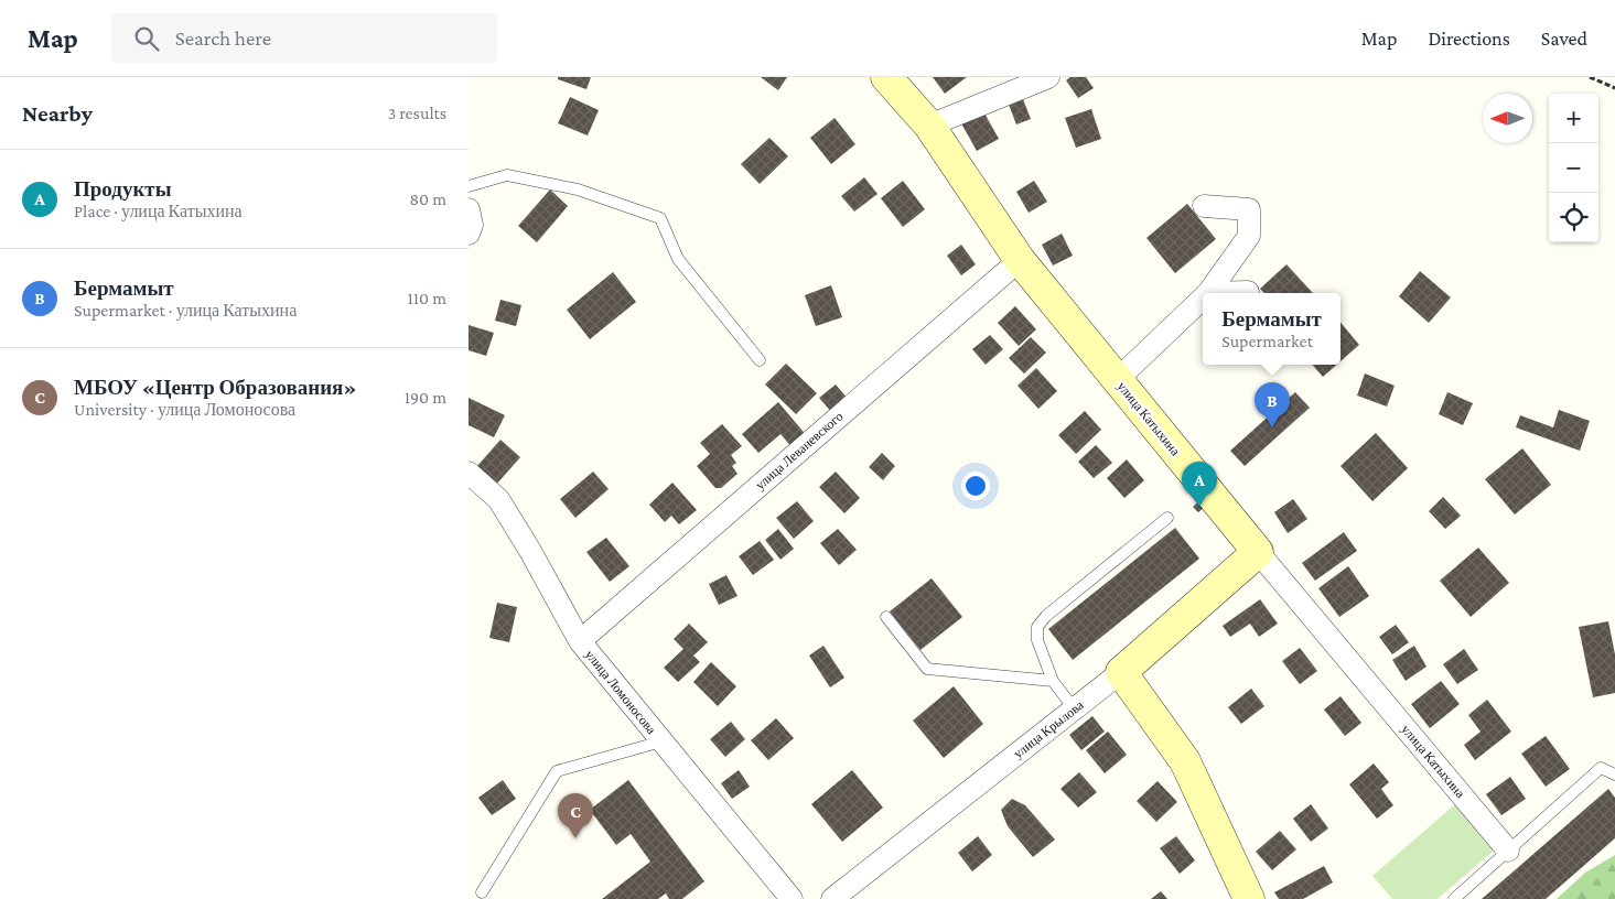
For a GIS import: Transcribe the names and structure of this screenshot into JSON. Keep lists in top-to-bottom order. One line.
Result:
{"streets":{"street":["улица Катыхина","улица Леваневского","улица Ломоносова","улица Крылова"]},"crossings":[["улица Катыхина","улица Леваневского"],["улица Катыхина","улица Крылова"],["улица Леваневского","улица Ломоносова"]],"north":"left","page":{"header":"Map","search":"Search here","nav":["Map","Directions","Saved"],"heading":["Nearby","3 results"],"map_buttons":["+","−"],"list":[{"mark":"A","name":"Продукты","note":"Place · улица Катыхина","value":"80 m"},{"mark":"B","name":"Бермамыт","note":"Supermarket · улица Катыхина","value":"110 m"},{"mark":"C","name":"МБОУ «Центр Образования»","note":"University · улица Ломоносова","value":"190 m"}],"popup":["Бермамыт","Supermarket"],"pins":["B","A","C"]}}
